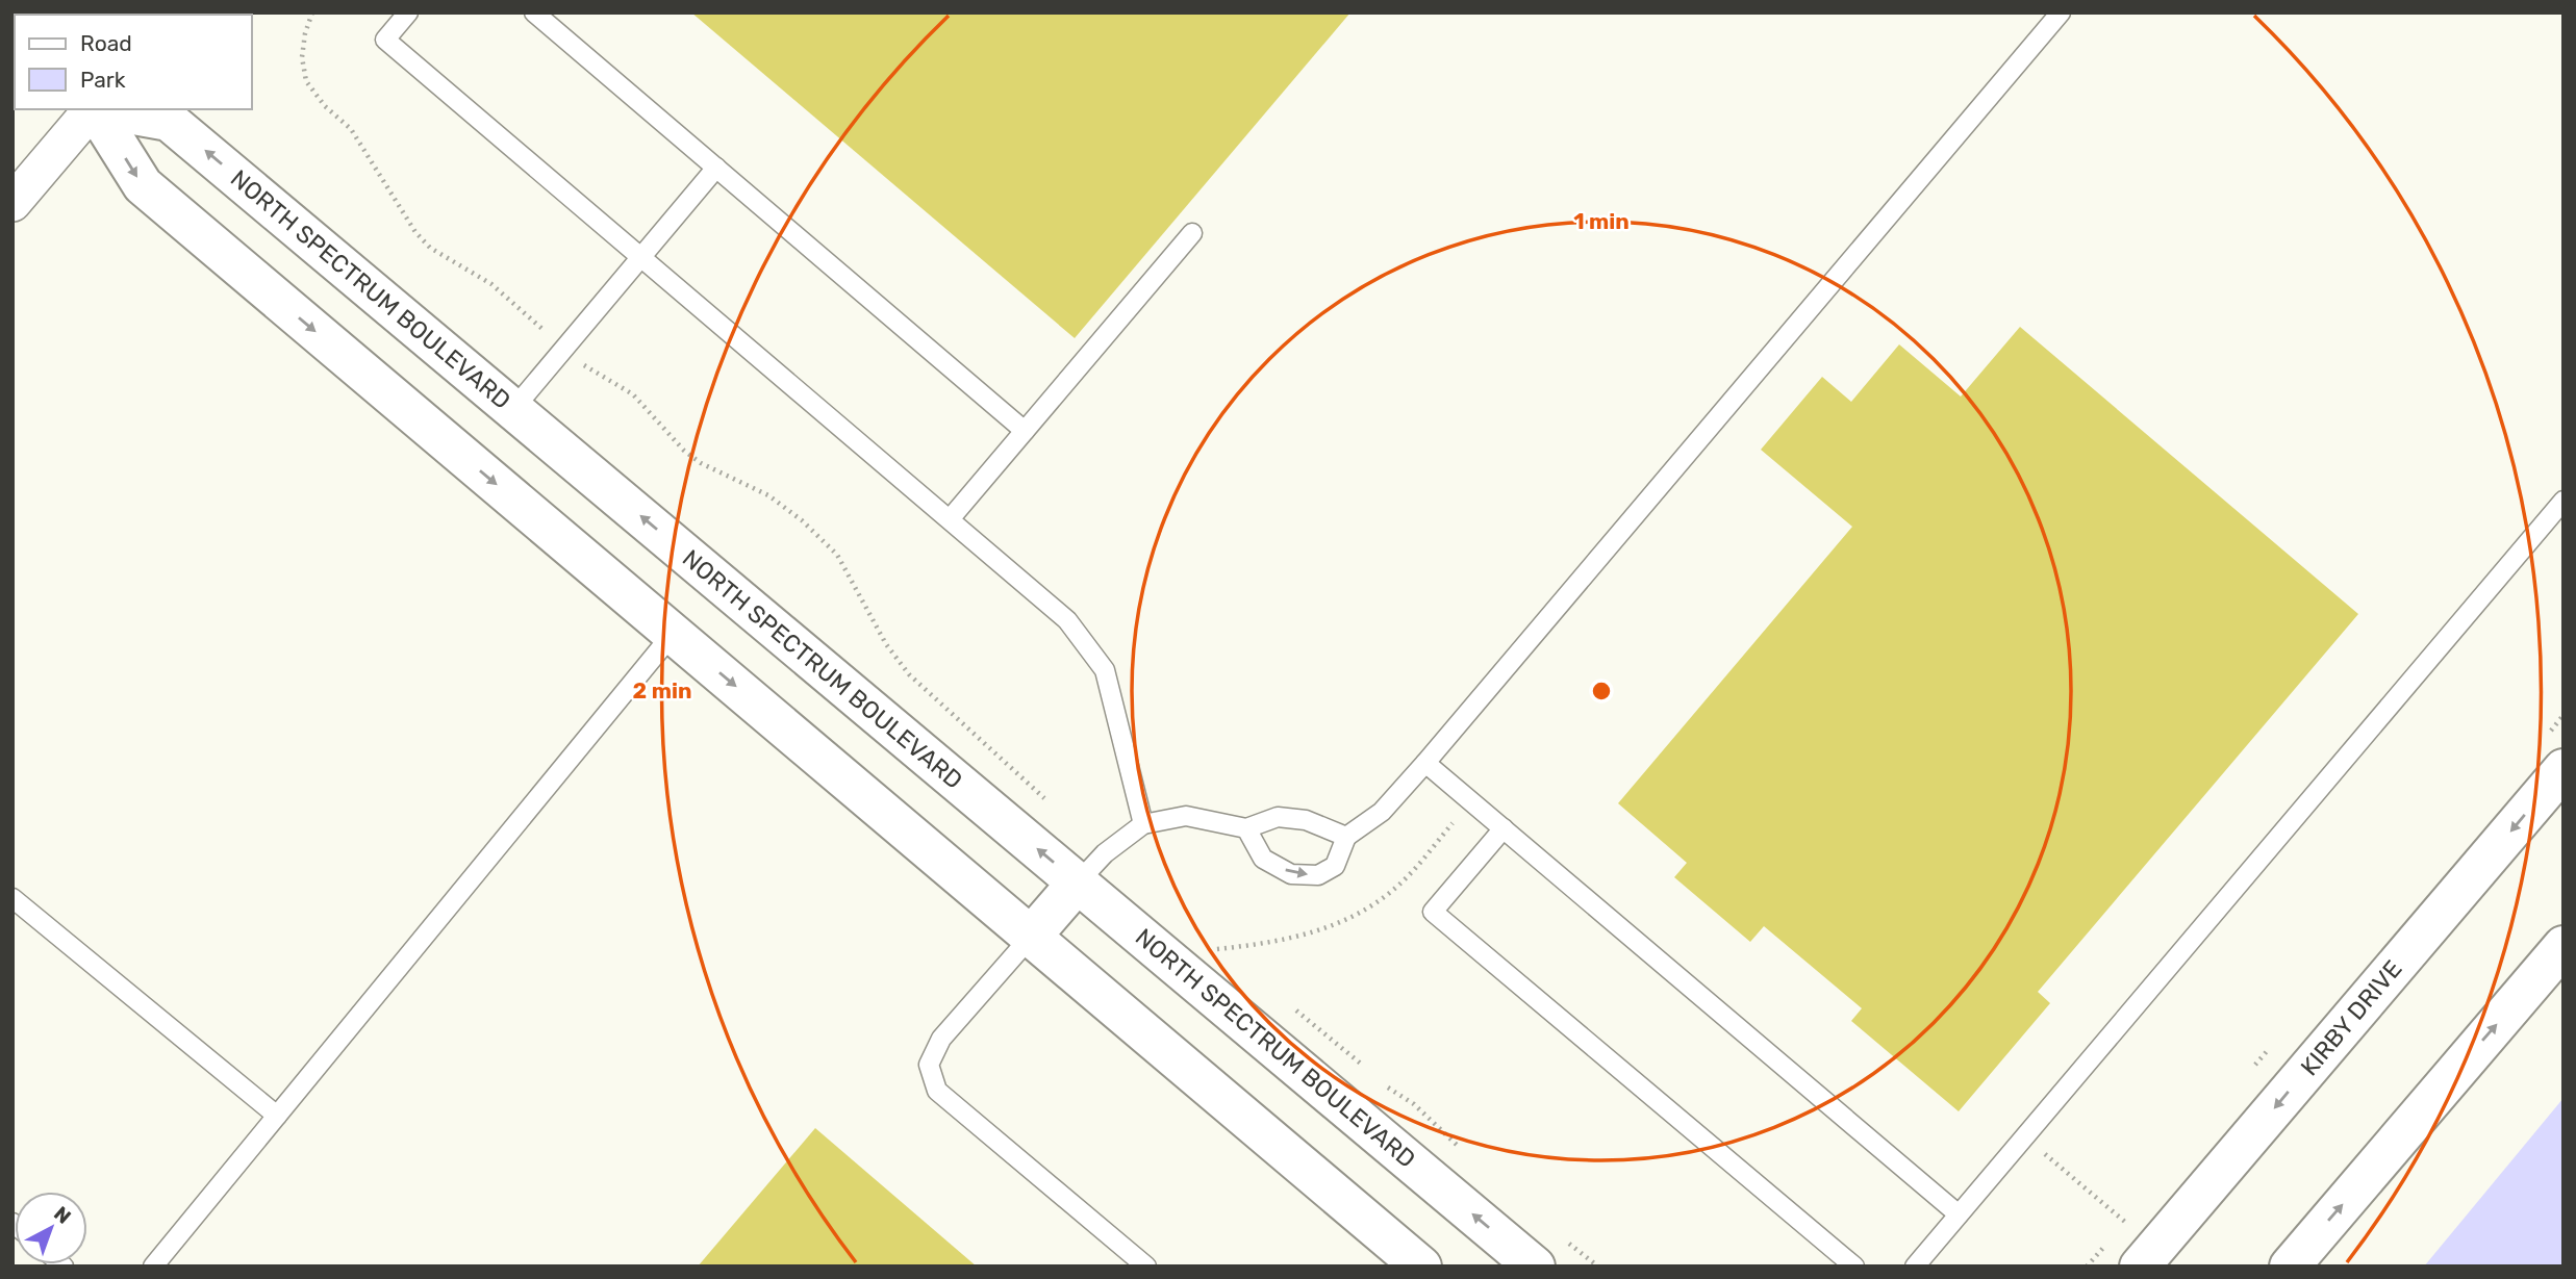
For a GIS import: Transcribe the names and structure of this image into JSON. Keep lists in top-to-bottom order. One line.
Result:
{"streets":{"street":["NORTH SPECTRUM BOULEVARD","KIRBY DRIVE"]},"legend":["Road","Park"],"north":"top right","rings":["1 min","2 min"]}
